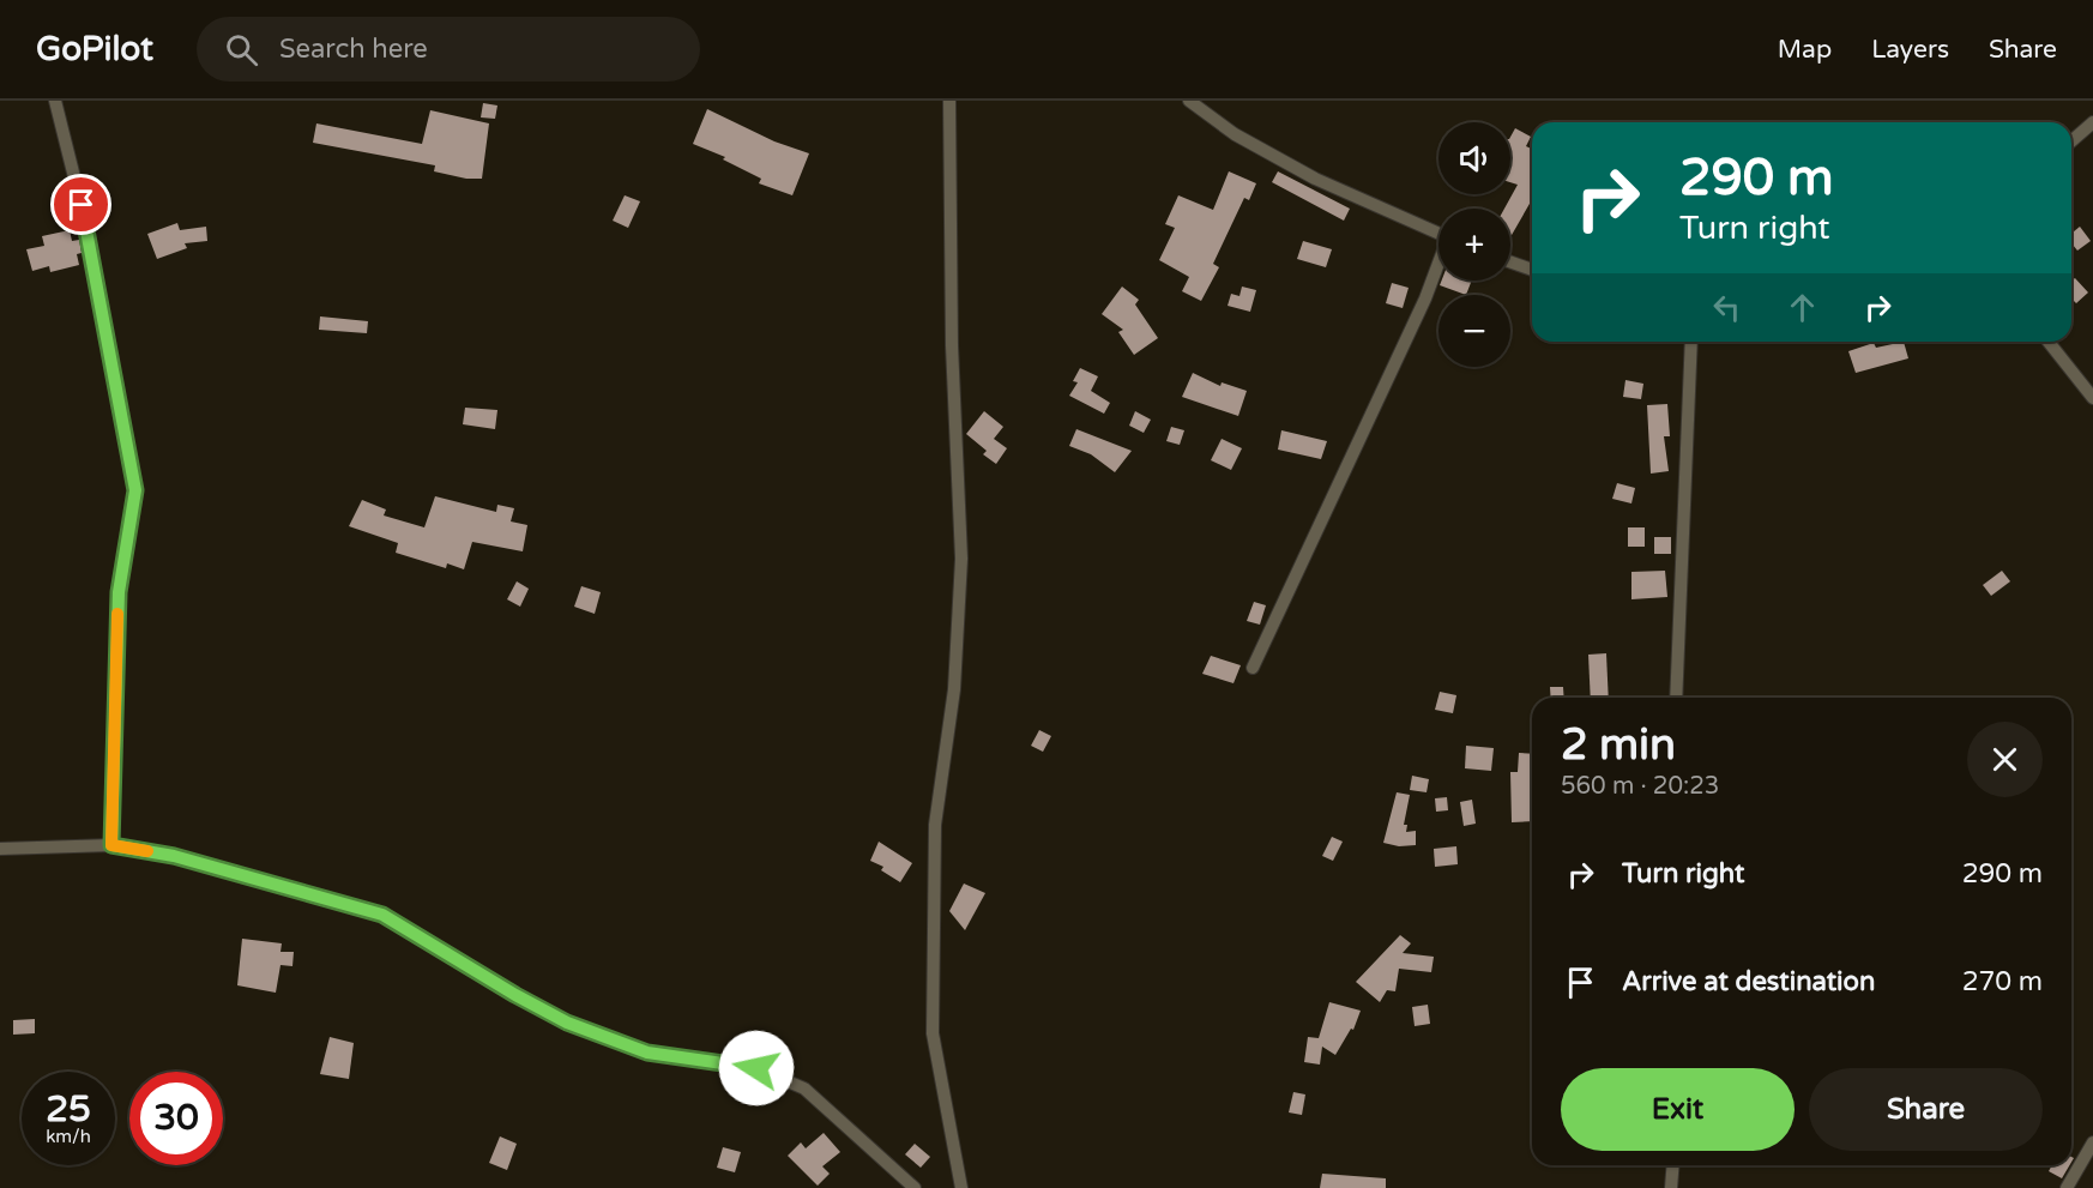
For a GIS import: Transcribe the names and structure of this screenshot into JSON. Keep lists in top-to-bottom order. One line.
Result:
{"page":{"header":"GoPilot","search":"Search here","nav":["Map","Layers","Share"],"map_buttons":["+","−"],"turn":["290 m","Turn right"],"heading":["2 min","560 m · 20:23"],"list":[{"name":"Turn right","value":"290 m"},{"name":"Arrive at destination","value":"270 m"}],"buttons":["Exit","Share"],"speed":"25 km/h","limit":"30"}}
